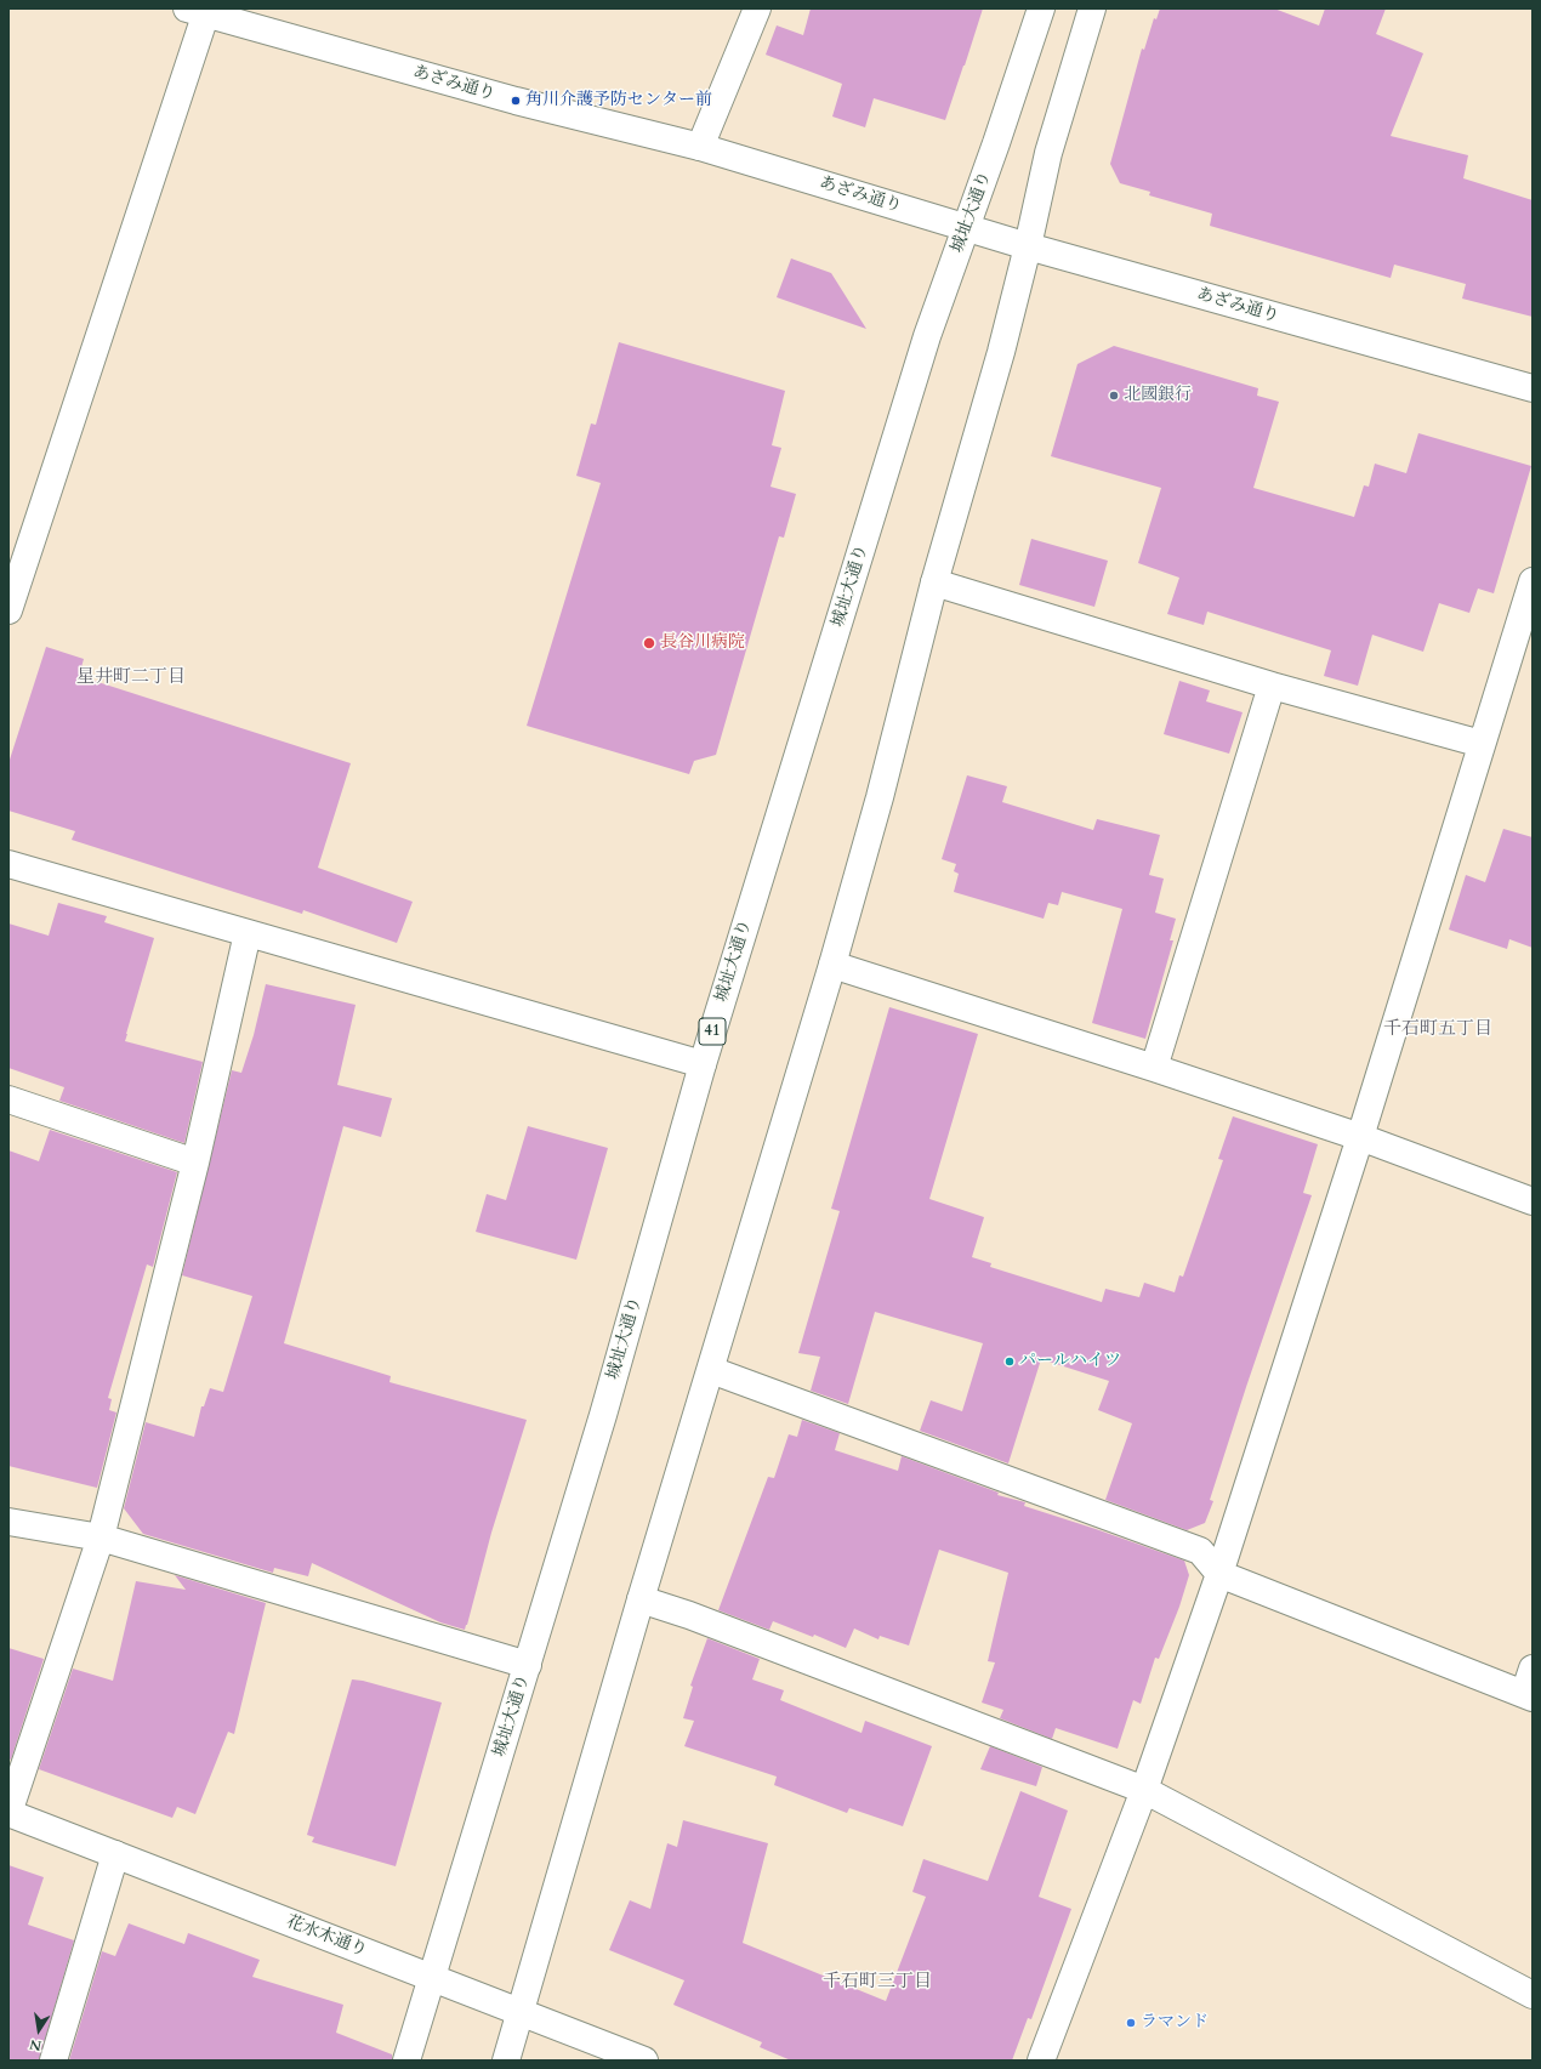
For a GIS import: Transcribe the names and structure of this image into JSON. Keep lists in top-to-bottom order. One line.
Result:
{"streets":{"main road":["あざみ通り","城址大通り","41","花水木通り"]},"crossings":[["あざみ通り","城址大通り"],["城址大通り","花水木通り"]],"districts":["星井町二丁目","千石町五丁目","千石町三丁目"],"places":["角川介護予防センター前","北國銀行","長谷川病院","パールハイツ","ラマンド"],"north":"bottom"}
